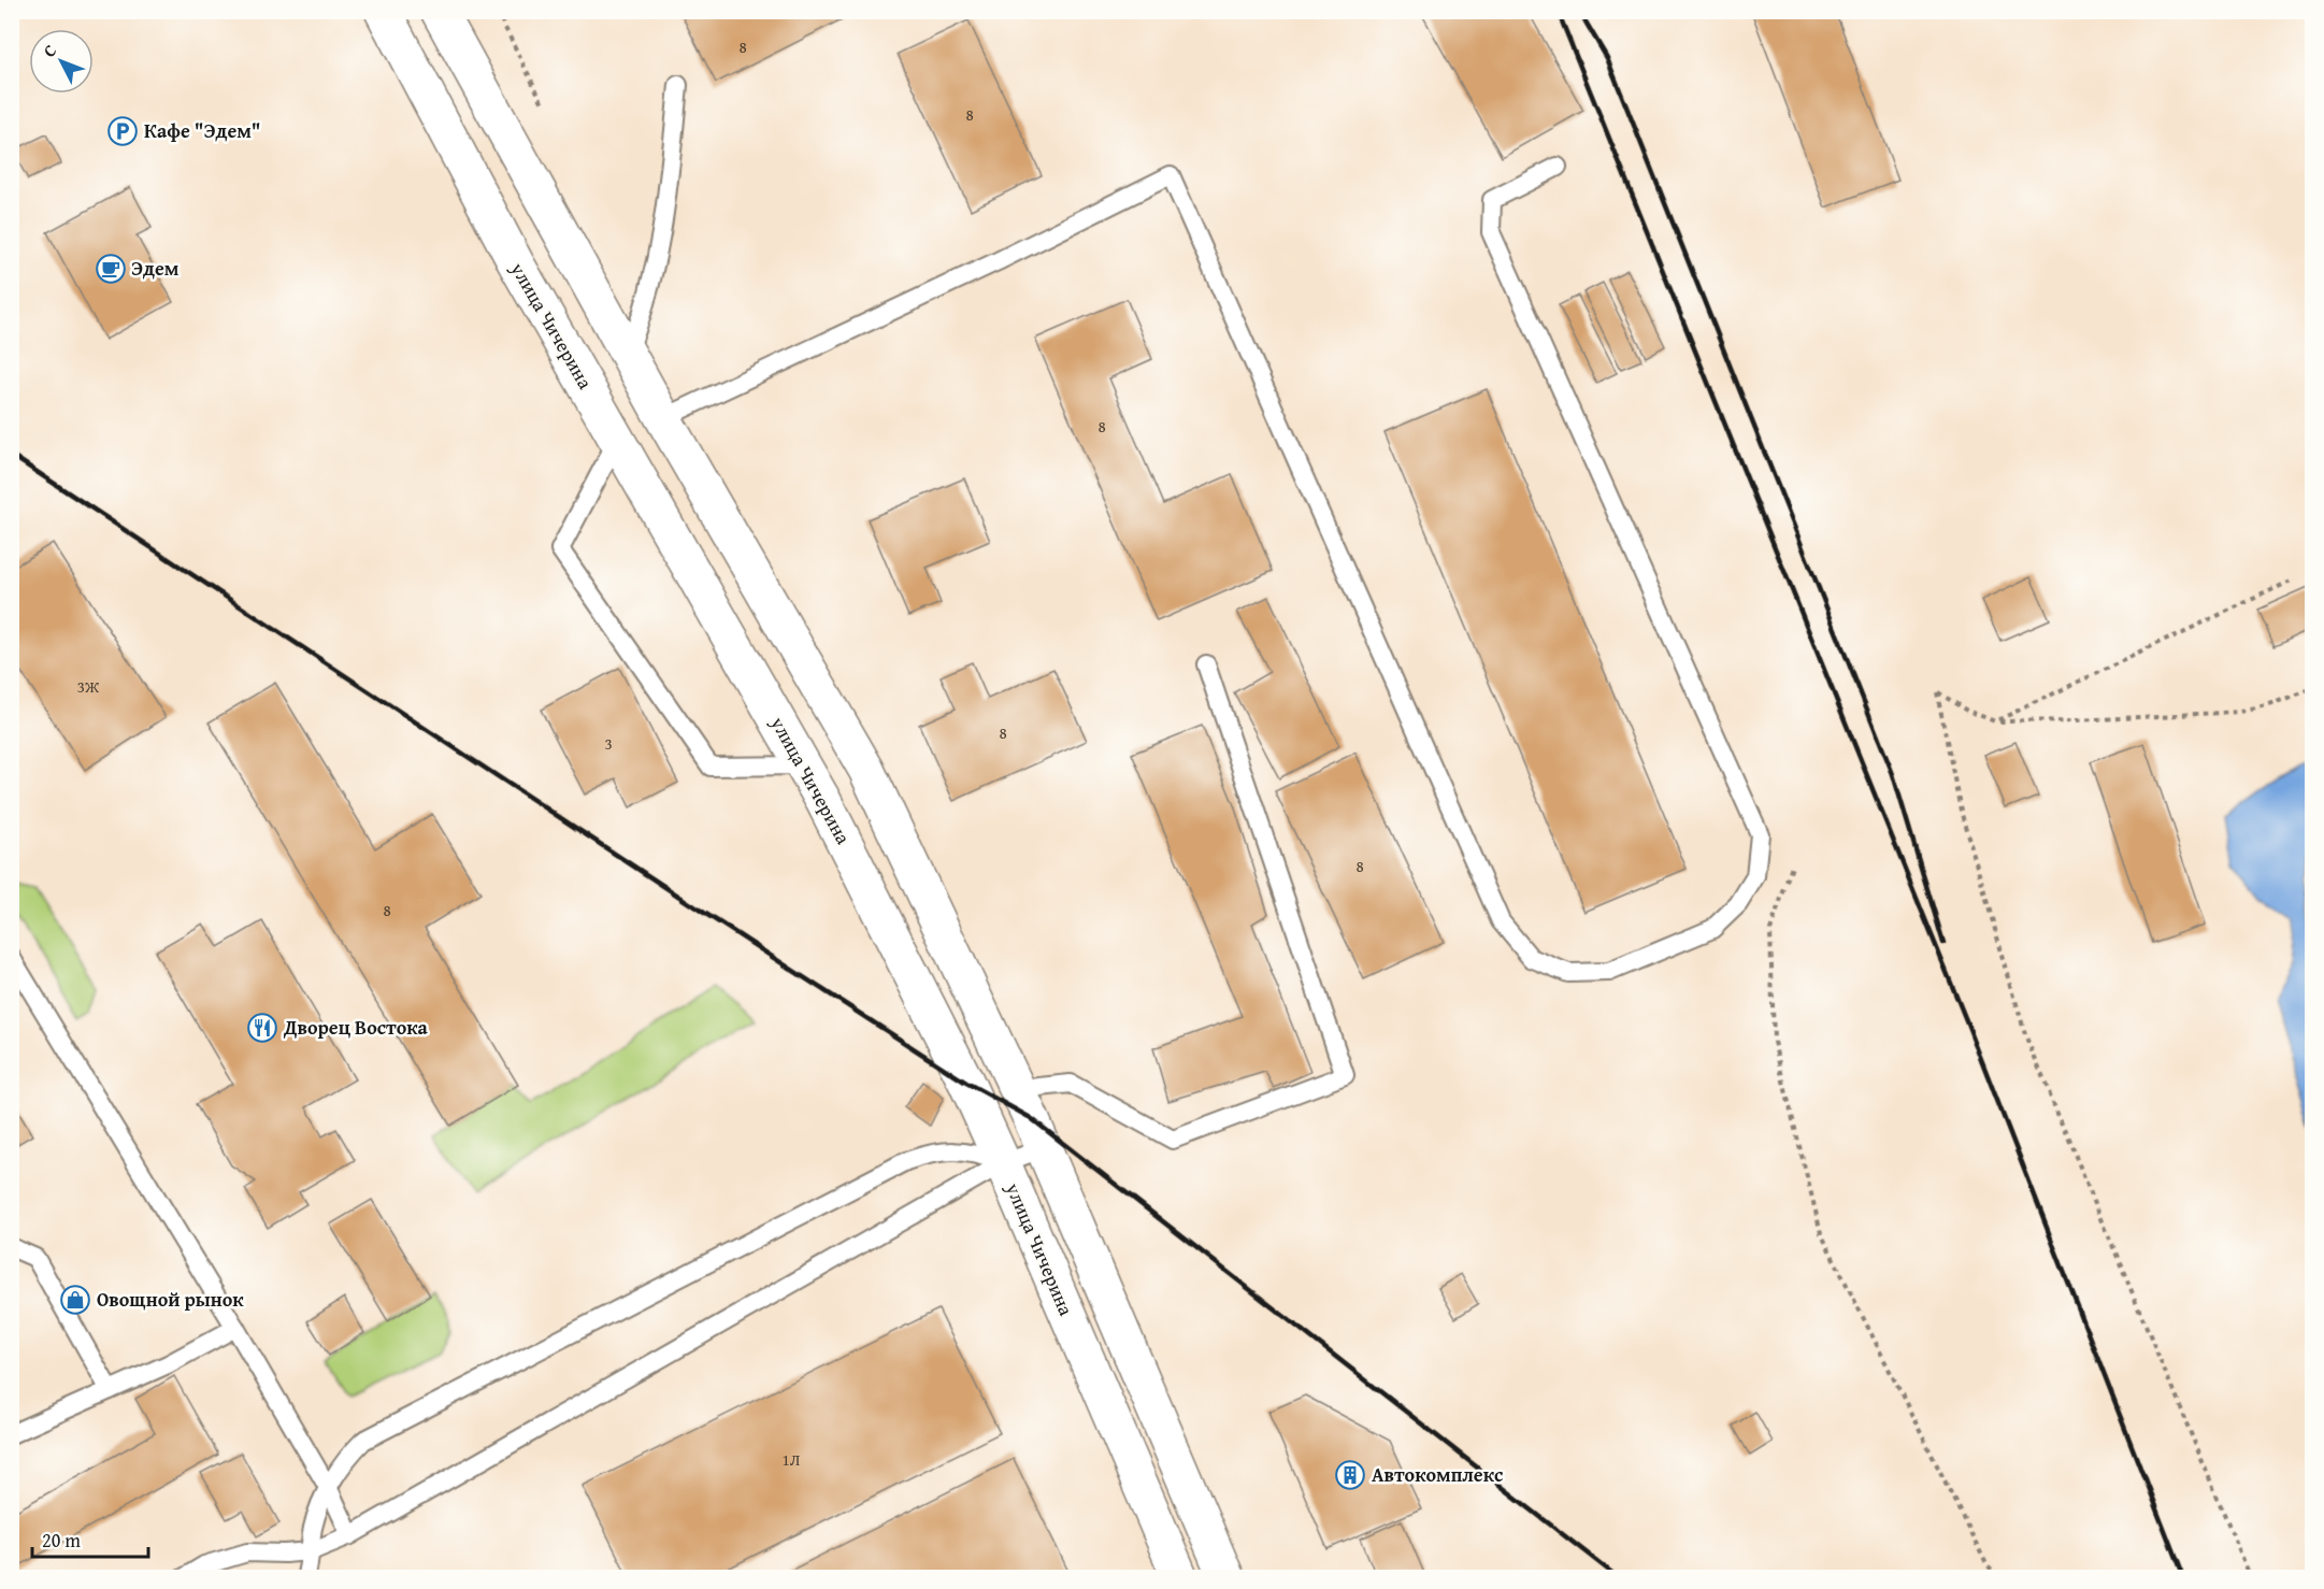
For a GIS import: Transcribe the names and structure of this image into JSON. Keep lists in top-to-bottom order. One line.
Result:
{"streets":{"main road":["улица Чичерина"]},"places":{"parking":["Кафе \"Эдем\""],"cafe":["Эдем"],"restaurant":["Дворец Востока"],"shop":["Овощной рынок"],"building":["Автокомплекс"]},"house_numbers":["8","8","8","3Ж","8","3","8","8","1Л"],"scale_bar":"20 m","north":"top left"}
